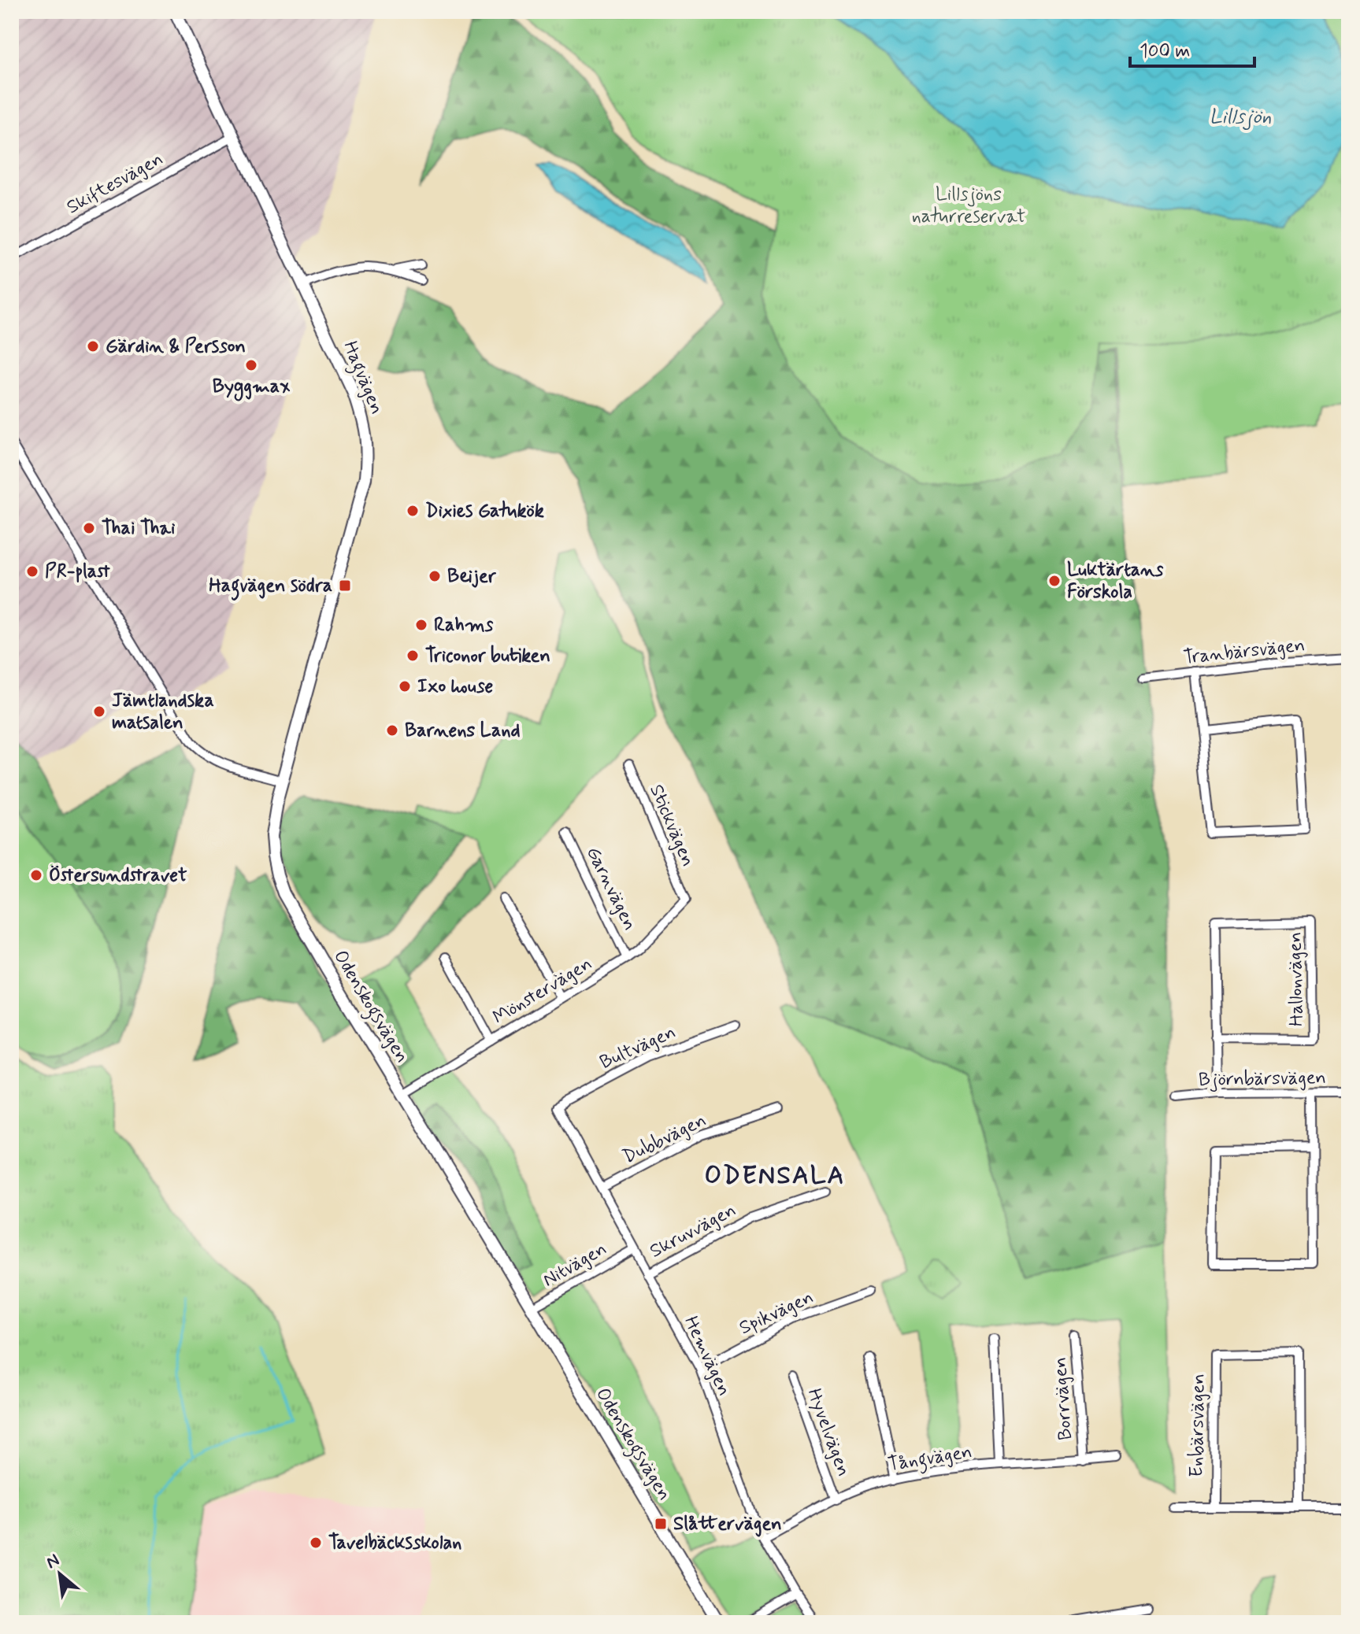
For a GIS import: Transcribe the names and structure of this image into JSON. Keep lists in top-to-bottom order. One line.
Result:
{"streets":{"street":["Skiftesvägen","Hagvägen","Tranbärsvägen","Stickvägen","Garnvägen","Hallonvägen","Mönstervägen","Odenskogsvägen","Bultvägen","Björnbärsvägen","Dubbvägen","Skruvvägen","Nitvägen","Spikvägen","Hemvägen","Borrvägen","Enbärsvägen","Hyvelvägen","Tångvägen"]},"crossings":[["Skiftesvägen","Hagvägen"],["Hagvägen","Odenskogsvägen"],["Stickvägen","Mönstervägen"],["Garnvägen","Mönstervägen"],["Hallonvägen","Björnbärsvägen"],["Mönstervägen","Odenskogsvägen"],["Odenskogsvägen","Nitvägen"],["Bultvägen","Hemvägen"],["Dubbvägen","Hemvägen"],["Skruvvägen","Hemvägen"],["Nitvägen","Hemvägen"],["Spikvägen","Hemvägen"],["Hemvägen","Tångvägen"],["Borrvägen","Tångvägen"],["Hyvelvägen","Tångvägen"]],"districts":["ODENSALA"],"water":["Lillsjön"],"parks":["Lillsjöns naturreservat"],"places":{"other":["Gärdin & Persson","Byggmax","Dixies Gatukök","Thai Thai","PR-plast","Beijer","Luktärtans Förskola","Rahms","Triconor butiken","Ixo house","Jämtlandska matsalen","Barnens Land","Östersundstravet","Tavelbäcksskolan"],"transit":["Hagvägen södra","Slåttervägen"]},"scale_bar":"100 m","north":"top left"}
